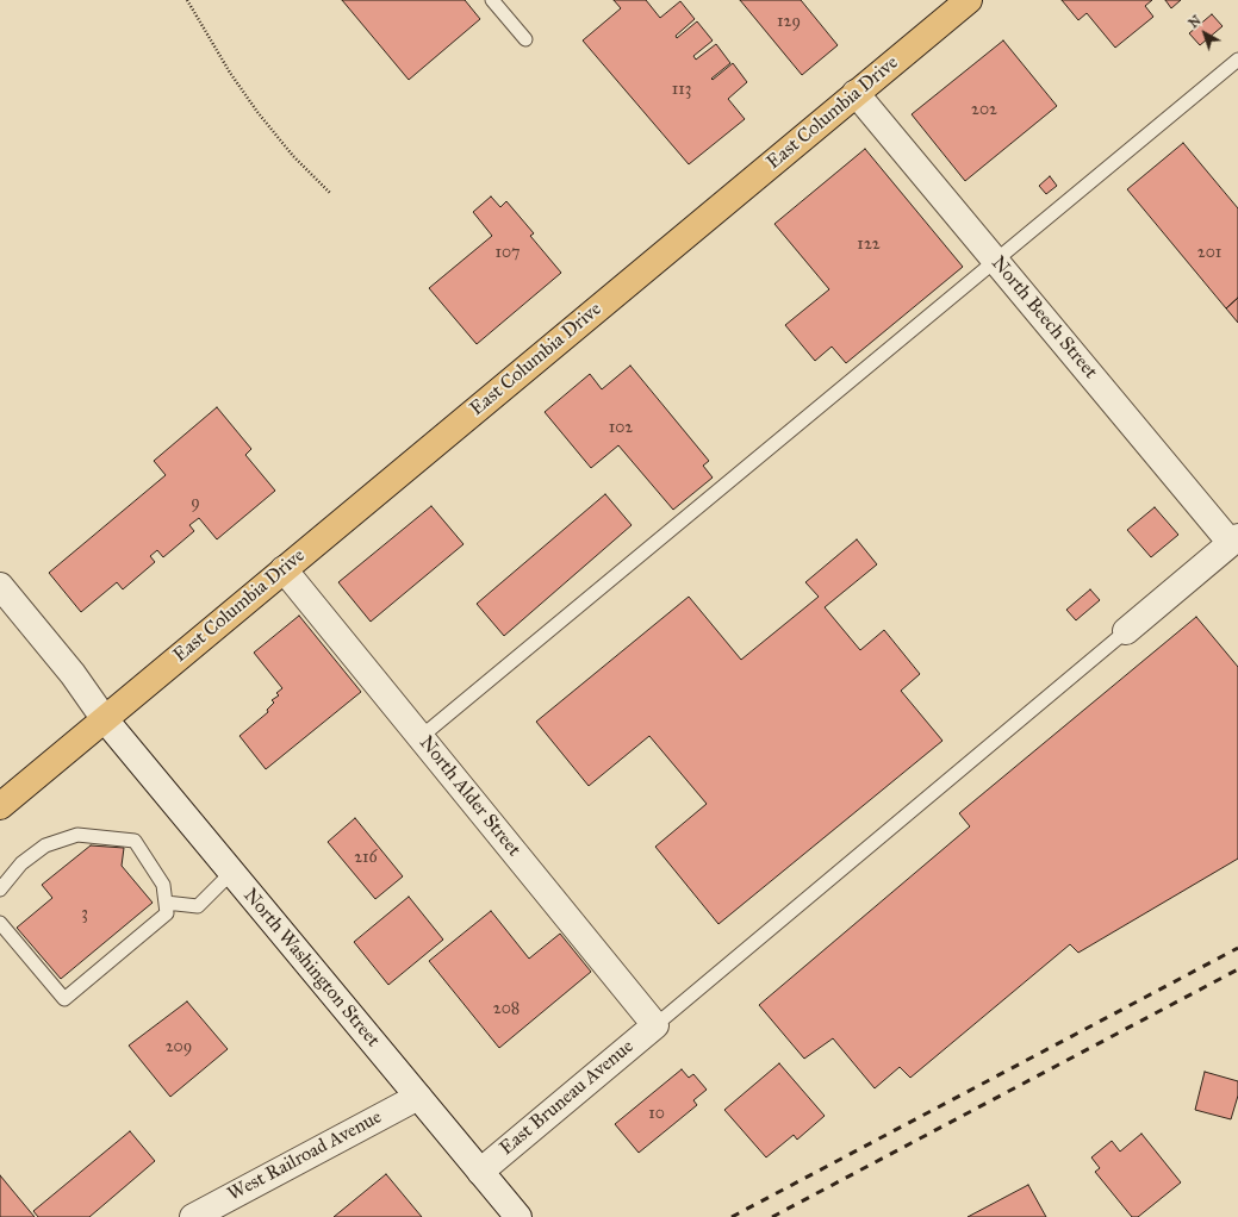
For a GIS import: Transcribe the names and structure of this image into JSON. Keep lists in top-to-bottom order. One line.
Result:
{"streets":{"main road":["East Columbia Drive"],"street":["North Beech Street","North Alder Street","North Washington Street","East Bruneau Avenue","West Railroad Avenue"]},"crossings":[["East Columbia Drive","North Beech Street"],["East Columbia Drive","North Alder Street"],["East Columbia Drive","North Washington Street"],["North Alder Street","East Bruneau Avenue"],["North Washington Street","East Bruneau Avenue"],["North Washington Street","West Railroad Avenue"]],"house_numbers":["129","113","202","122","107","201","102","9","216","3","208","209","10"],"north":"top left"}
